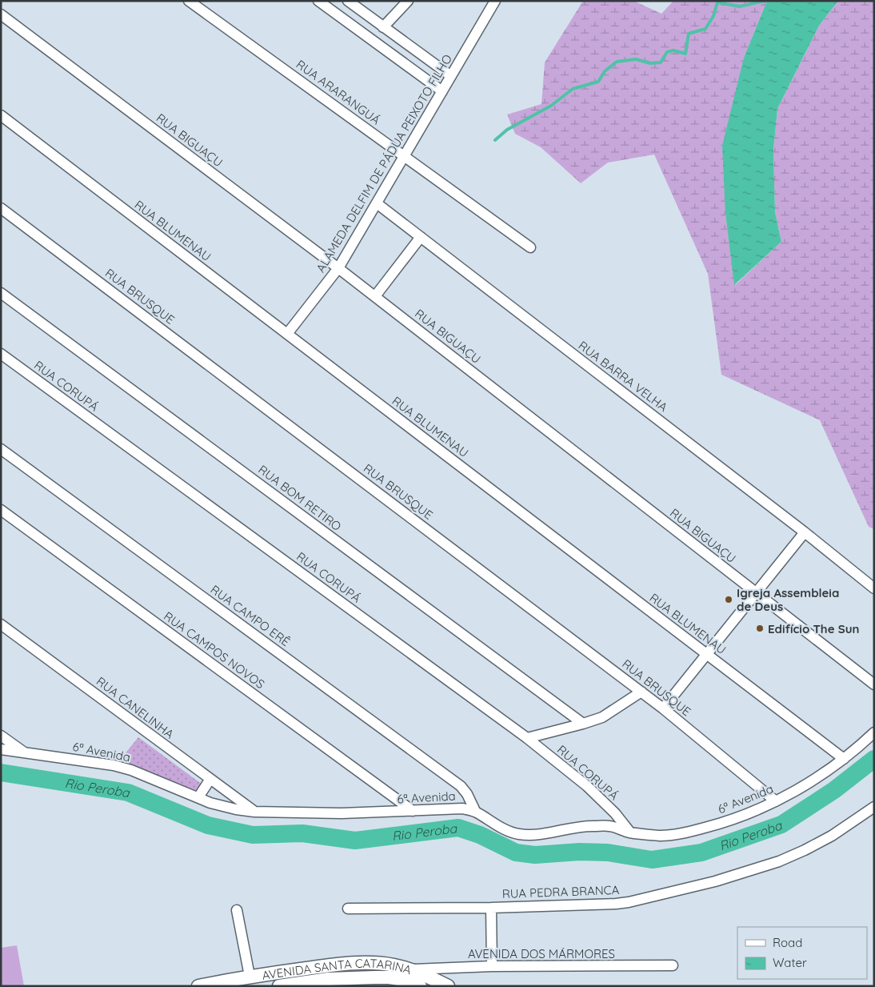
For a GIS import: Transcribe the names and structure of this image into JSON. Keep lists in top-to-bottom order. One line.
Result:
{"streets":{"main road":["AVENIDA SANTA CATARINA"],"street":["RUA ARARANGUÁ","RUA BIGUAÇU","ALAMEDA DELFIM DE PÁDUA PEIXOTO FILHO","RUA BLUMENAU","RUA BRUSQUE","RUA BARRA VELHA","RUA CORUPÁ","RUA BOM RETIRO","RUA CAMPO ERÊ","RUA CAMPOS NOVOS","RUA CANELINHA","6ª Avenida","RUA PEDRA BRANCA","AVENIDA DOS MÁRMORES"]},"crossings":[["RUA ARARANGUÁ","ALAMEDA DELFIM DE PÁDUA PEIXOTO FILHO"],["RUA BIGUAÇU","ALAMEDA DELFIM DE PÁDUA PEIXOTO FILHO"],["ALAMEDA DELFIM DE PÁDUA PEIXOTO FILHO","RUA BLUMENAU"],["ALAMEDA DELFIM DE PÁDUA PEIXOTO FILHO","RUA BARRA VELHA"],["RUA BLUMENAU","6ª Avenida"],["RUA BRUSQUE","6ª Avenida"],["RUA CORUPÁ","6ª Avenida"],["RUA CAMPO ERÊ","6ª Avenida"],["RUA CAMPOS NOVOS","6ª Avenida"],["RUA CANELINHA","6ª Avenida"],["AVENIDA DOS MÁRMORES","AVENIDA SANTA CATARINA"]],"water":["Rio Peroba"],"places":["Igreja Assembleia de Deus","Edifício The Sun"],"legend":["Road","Water"]}
